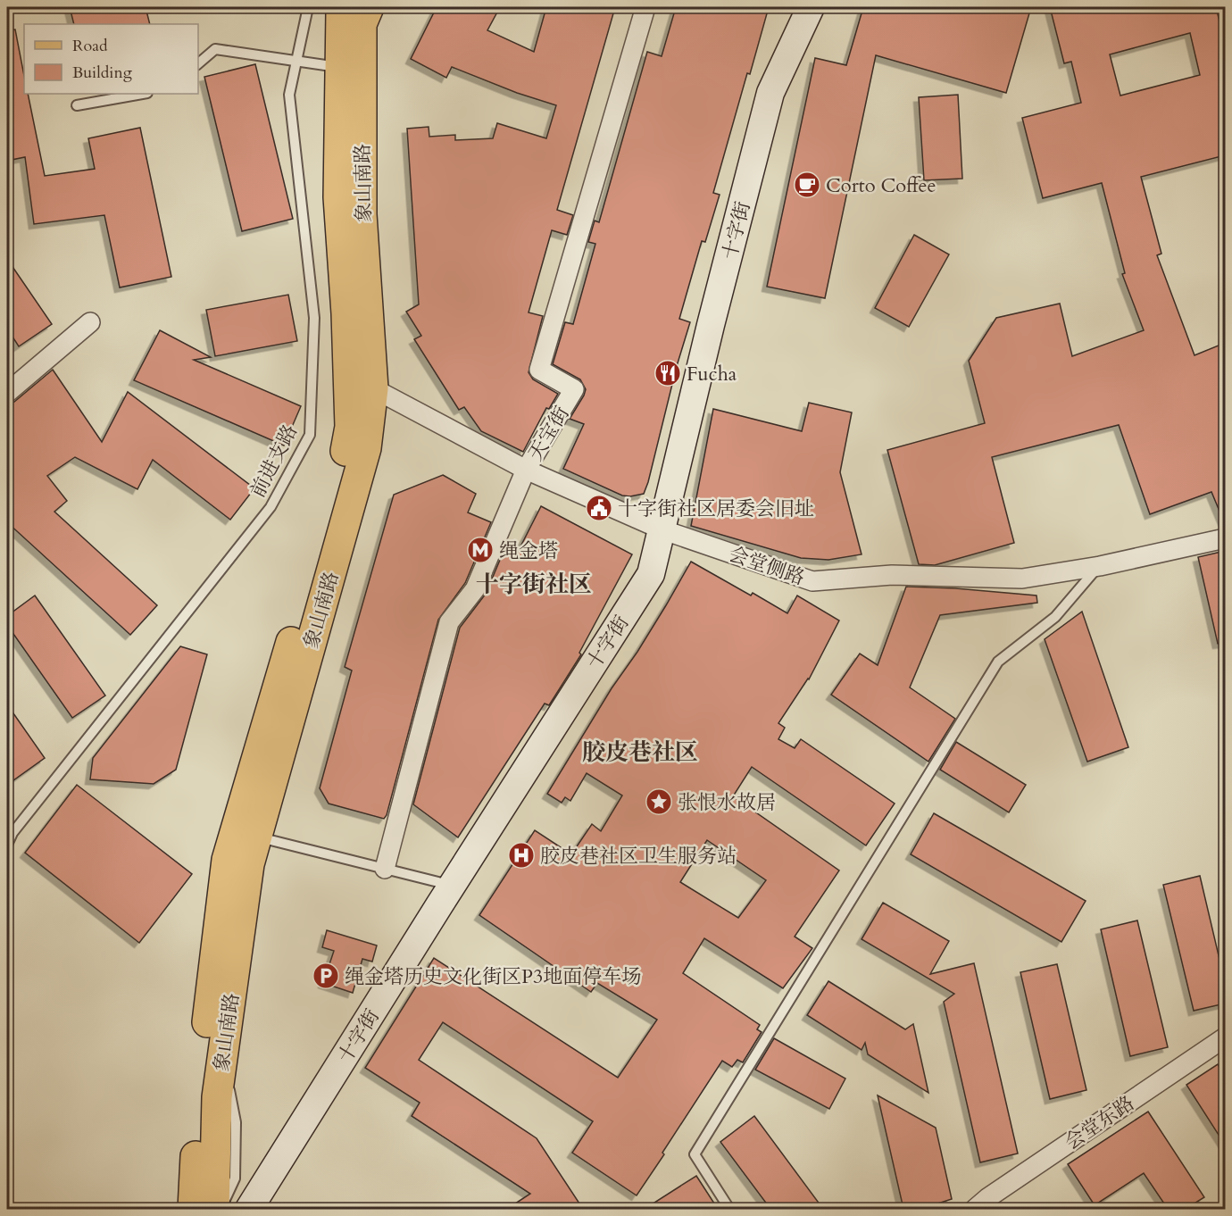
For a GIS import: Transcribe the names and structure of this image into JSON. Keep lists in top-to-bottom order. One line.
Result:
{"streets":{"main road":["象山南路"],"street":["十字街","天宝街","会堂侧路","会堂东路"],"lane":["前进支路"]},"crossings":[["象山南路","会堂侧路"],["十字街","会堂侧路"],["天宝街","会堂侧路"]],"districts":["十字街社区","胶皮巷社区"],"places":{"cafe":["Corto Coffee"],"restaurant":["Fucha"],"public building":["十字街社区居委会旧址"],"metro station":["绳金塔"],"place":["张恨水故居"],"hospital":["胶皮巷社区卫生服务站"],"parking":["绳金塔历史文化街区P3地面停车场"]},"legend":["Road","Building"]}
